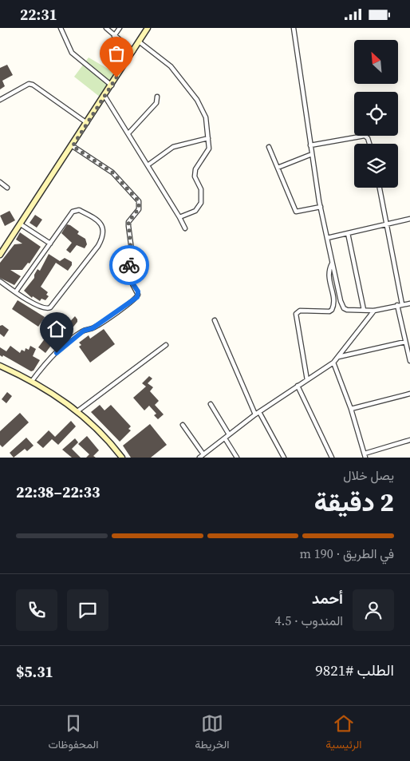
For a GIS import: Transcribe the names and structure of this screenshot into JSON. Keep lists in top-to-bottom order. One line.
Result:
{"north":"top left","page":{"status":"22:31","heading":["2 دقيقة","يصل خلال","22:33–22:38"],"panel":["أحمد","المندوب · 4.5","الطلب #9821","$5.31"],"bar":"في الطريق · 190 m","tabs":["الرئيسية","الخريطة","المحفوظات"]}}
